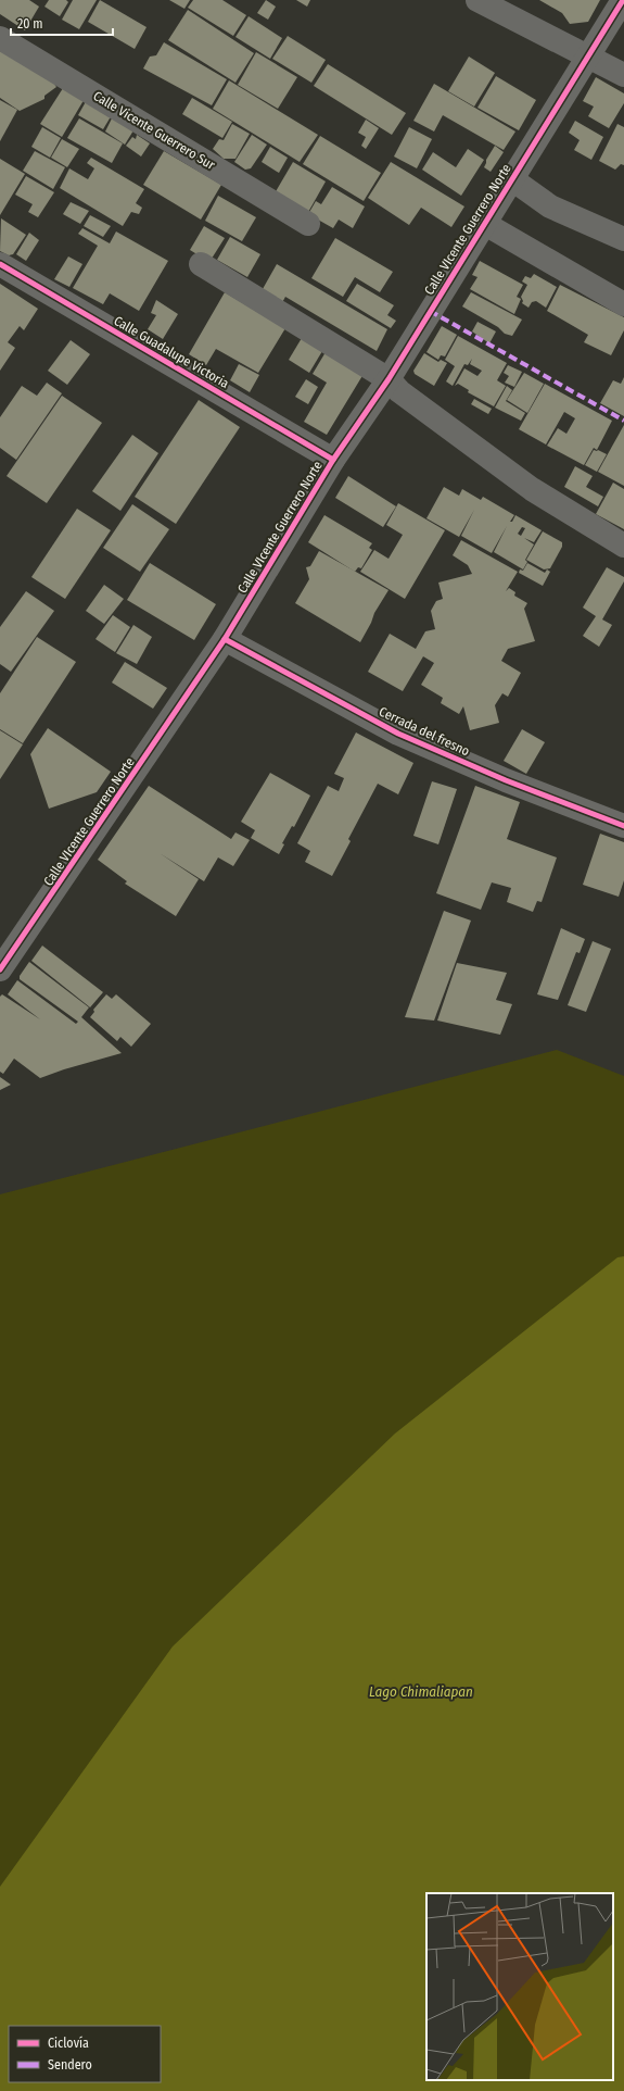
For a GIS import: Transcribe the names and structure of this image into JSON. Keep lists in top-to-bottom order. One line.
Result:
{"streets":{"street":["Calle Vicente Guerrero Sur","Calle VIcente Guerrero Norte","Calle Guadalupe Victoria","Cerrada del fresno"]},"crossings":[["Calle VIcente Guerrero Norte","Calle Guadalupe Victoria"],["Calle VIcente Guerrero Norte","Cerrada del fresno"]],"water":["Lago Chimaliapan"],"legend":["Ciclovía","Sendero"],"scale_bar":"20 m"}
